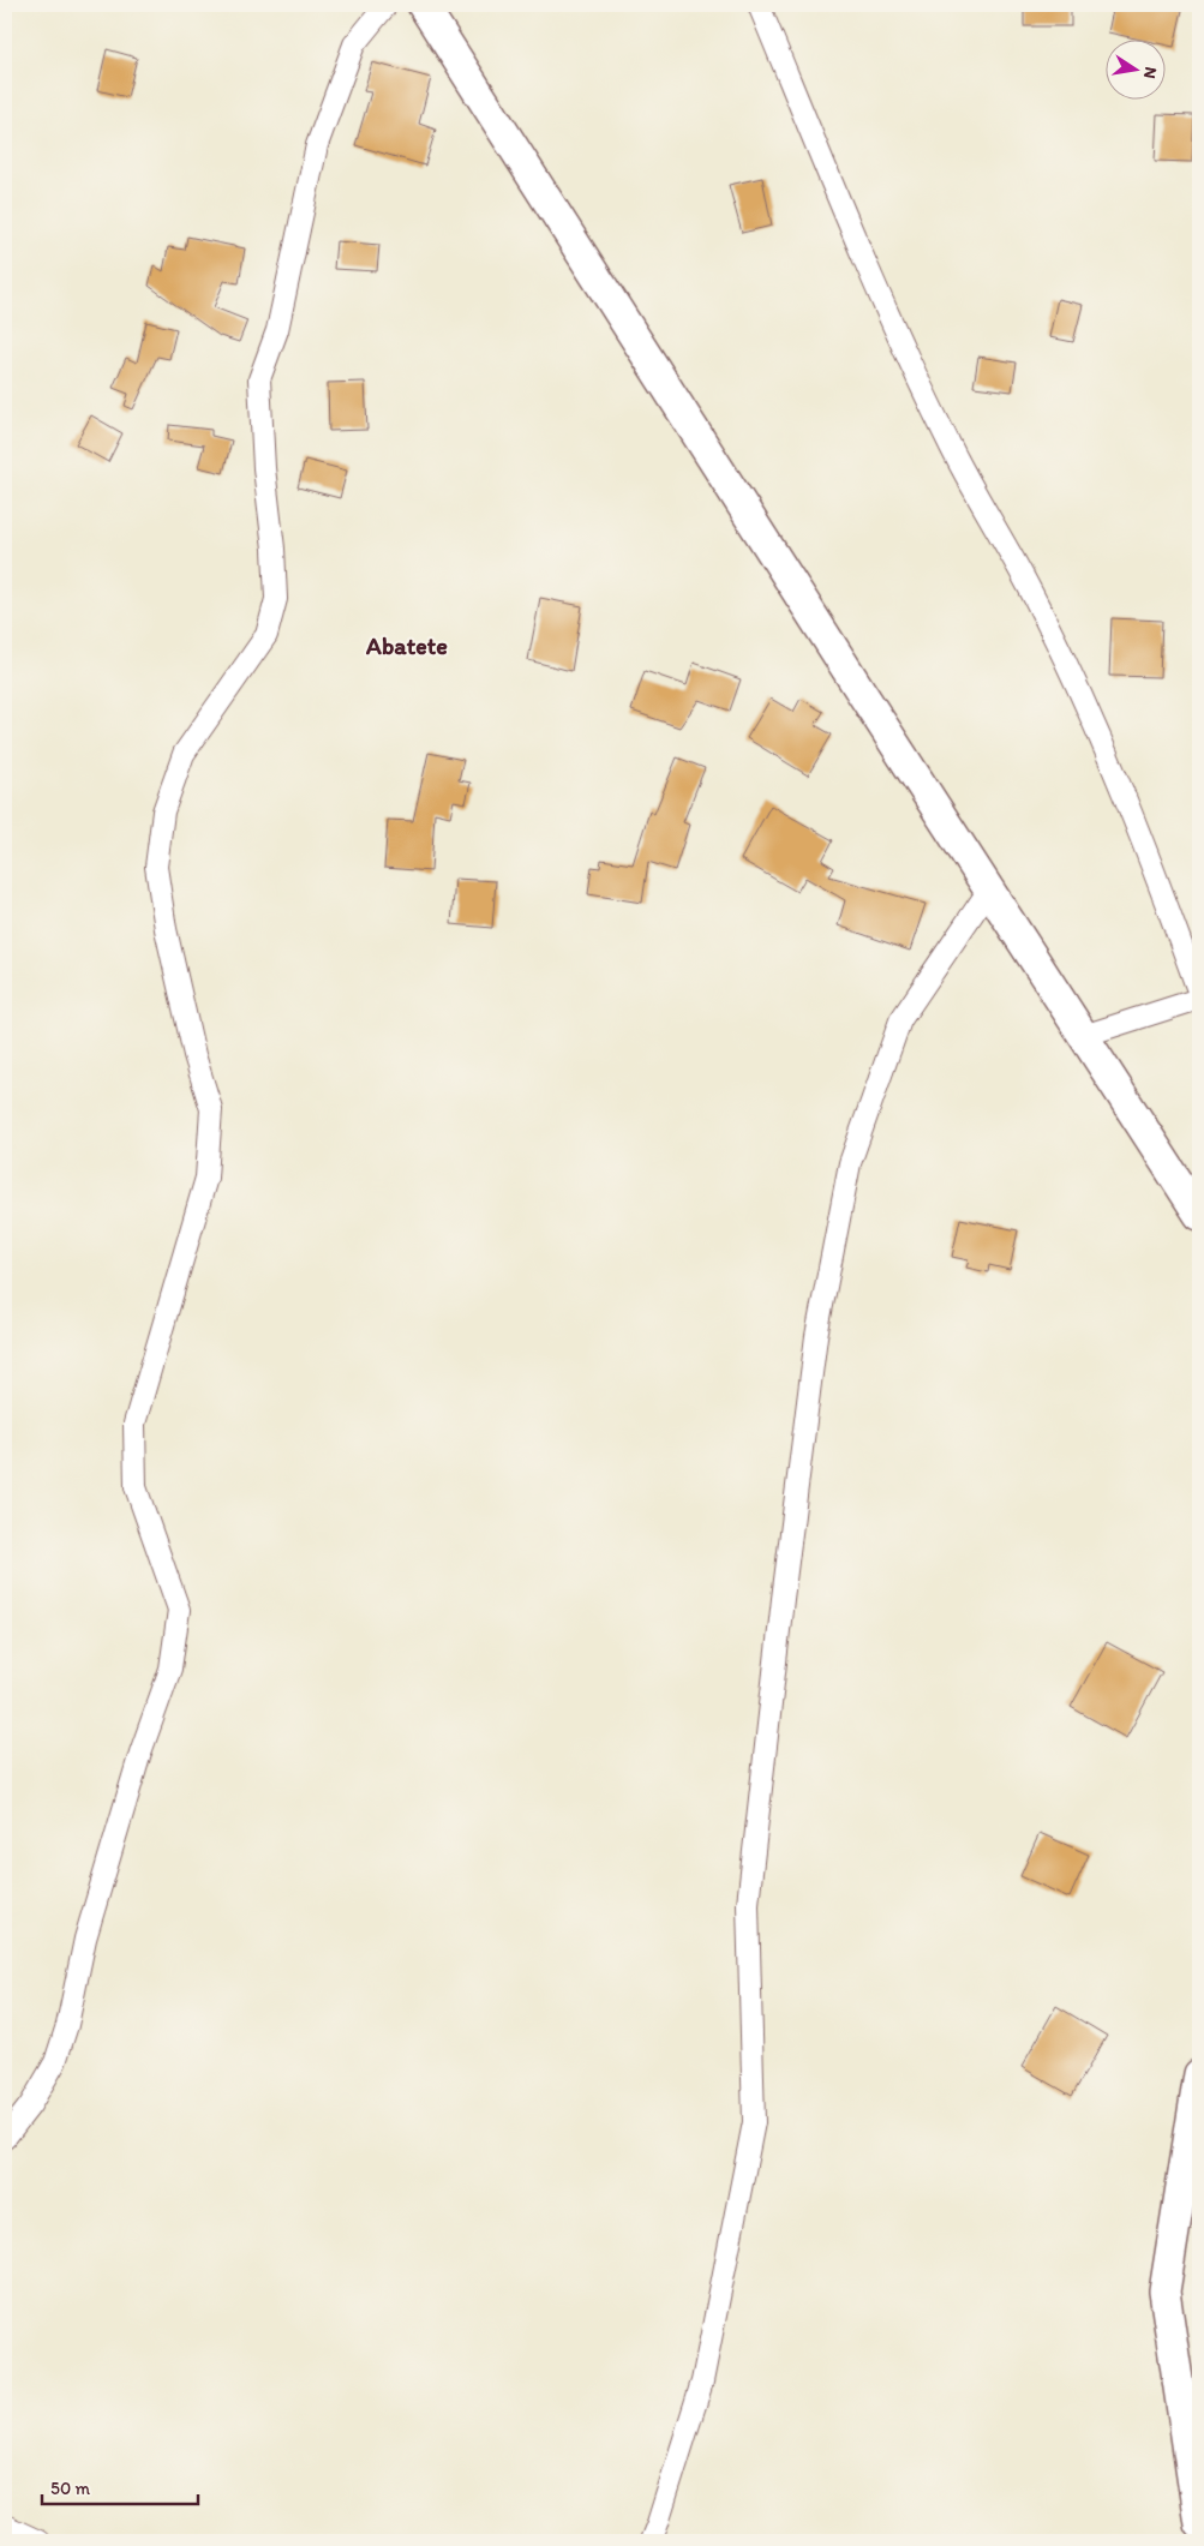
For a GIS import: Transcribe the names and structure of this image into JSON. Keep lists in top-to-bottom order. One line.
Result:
{"districts":["Abatete"],"scale_bar":"50 m","north":"right"}
